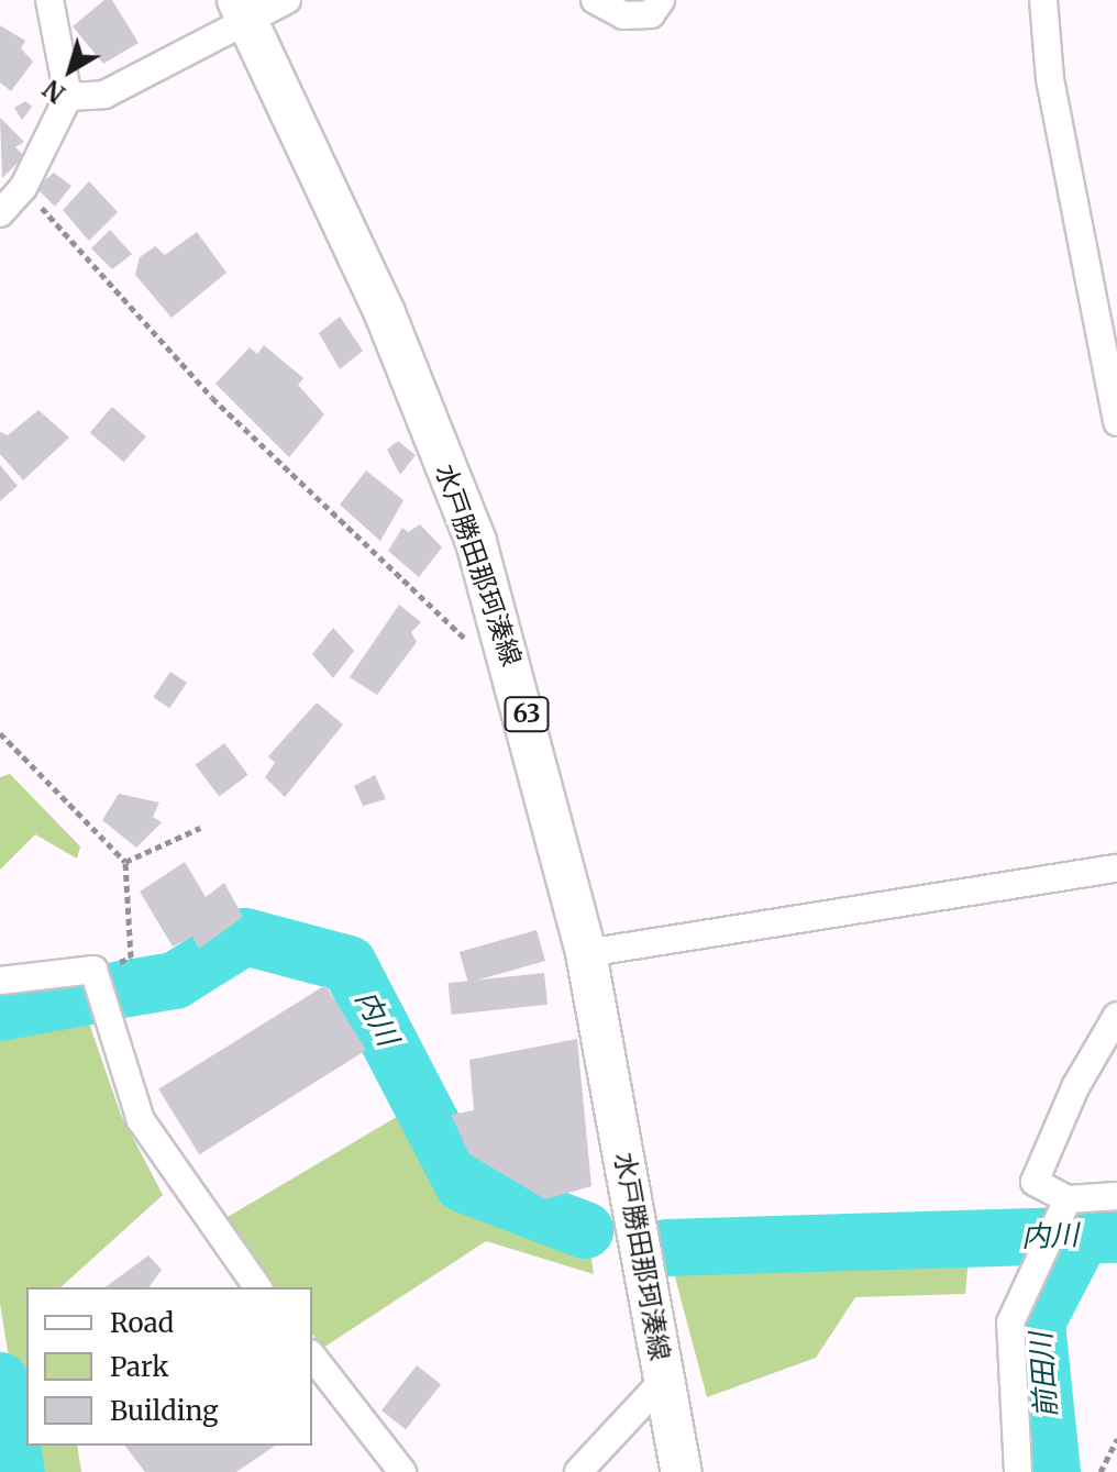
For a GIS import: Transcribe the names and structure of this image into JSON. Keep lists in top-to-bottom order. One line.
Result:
{"streets":{"main road":["水戸勝田那珂湊線","63"]},"water":["内川","前田川"],"legend":["Road","Park","Building"],"north":"bottom left"}
